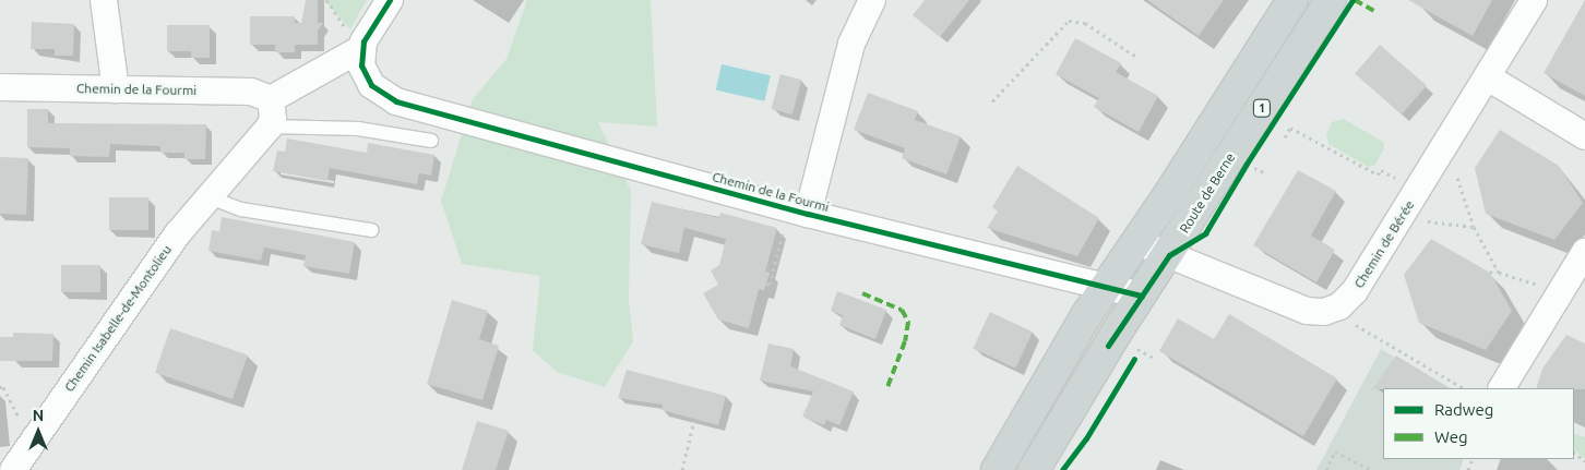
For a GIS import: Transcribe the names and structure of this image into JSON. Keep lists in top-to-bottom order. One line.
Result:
{"streets":{"main road":["1","Route de Berne"],"street":["Chemin de la Fourmi","Chemin de Bérée","Chemin Isabelle-de-Montolieu"]},"crossings":[["Chemin de la Fourmi","1"],["Chemin de la Fourmi","Route de Berne"],["1","Chemin de Bérée"],["Route de Berne","Chemin de Bérée"]],"legend":["Radweg","Weg"],"north":"top"}
